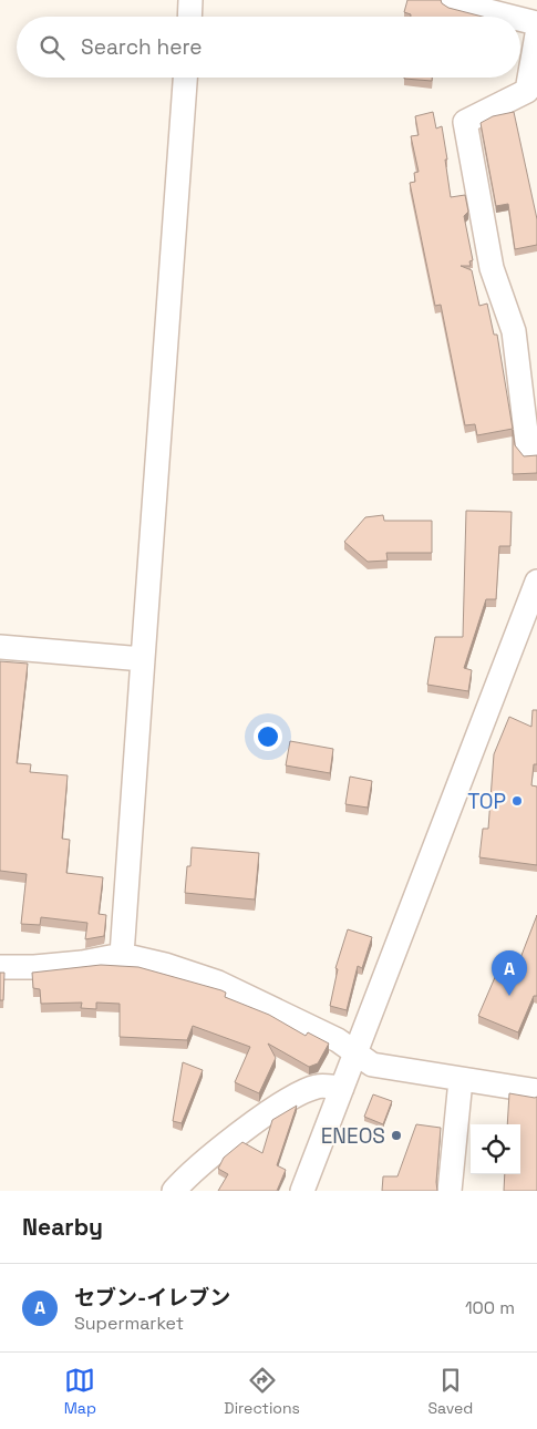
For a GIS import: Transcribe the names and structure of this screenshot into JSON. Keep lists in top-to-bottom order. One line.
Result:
{"places":["TOP","ENEOS"],"page":{"search":"Search here","pins":"A","heading":"Nearby","list":[{"mark":"A","name":"セブン-イレブン","note":"Supermarket","value":"100 m"}],"nav":["Map","Directions","Saved"]}}
